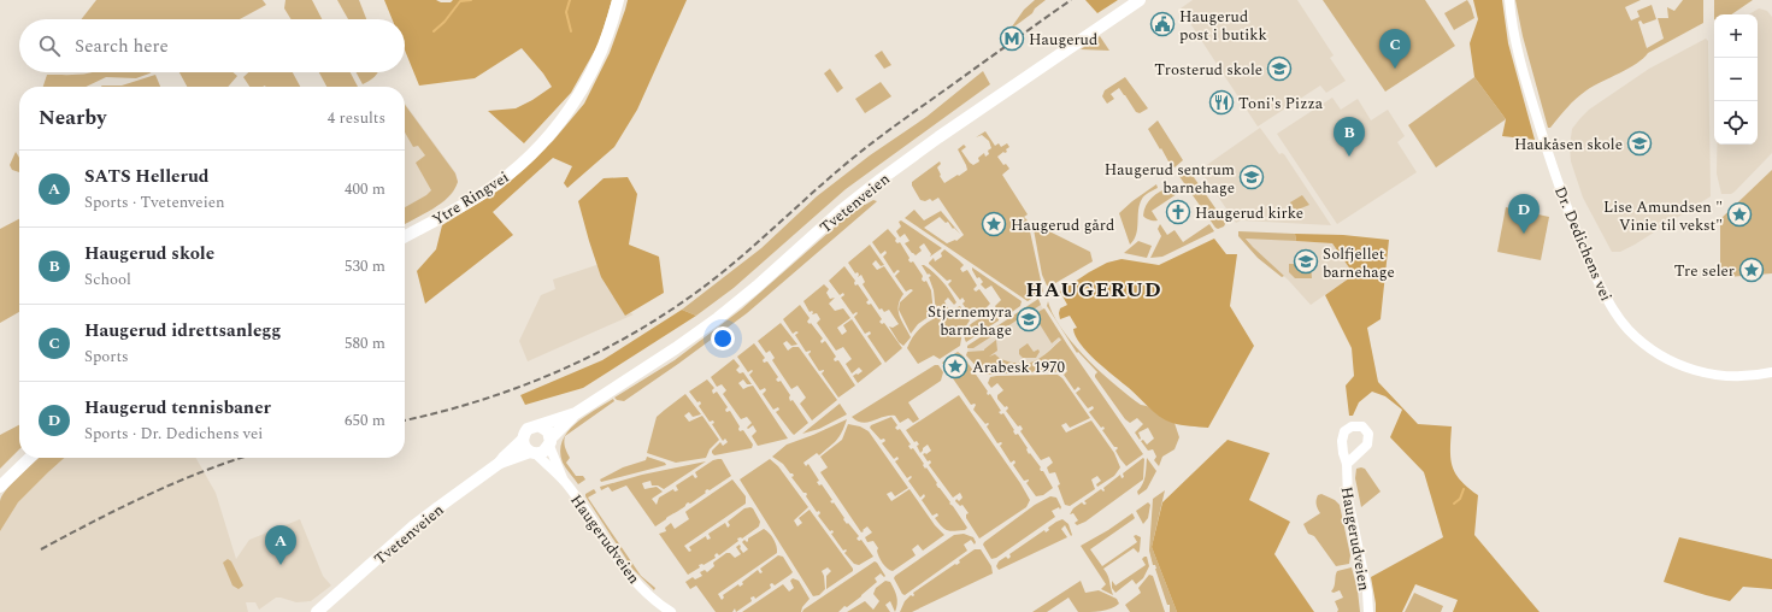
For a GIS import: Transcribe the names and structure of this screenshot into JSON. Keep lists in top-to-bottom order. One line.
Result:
{"streets":{"main road":["Ytre Ringvei","Tvetenveien"],"street":["Dr. Dedichens vei","Haugerudveien"]},"crossings":[["Tvetenveien","Haugerudveien"]],"districts":["HAUGERUD"],"places":{"public building":["Haugerud post i butikk"],"metro station":["Haugerud"],"school or university":["Trosterud skole","Haukåsen skole","Haugerud sentrum barnehage","Solfjellet barnehage","Stjernemyra barnehage"],"restaurant":["Toni's Pizza"],"church":["Haugerud kirke"],"place":["Lise Amundsen \" Vinie til vekst\"","Haugerud gård","Tre seler","Arabesk 1970"]},"page":{"map_buttons":["+","−"],"search":"Search here","pins":["C","B","D","A"],"heading":["Nearby","4 results"],"list":[{"mark":"A","name":"SATS Hellerud","note":"Sports · Tvetenveien","value":"400 m"},{"mark":"B","name":"Haugerud skole","note":"School","value":"530 m"},{"mark":"C","name":"Haugerud idrettsanlegg","note":"Sports","value":"580 m"},{"mark":"D","name":"Haugerud tennisbaner","note":"Sports · Dr. Dedichens vei","value":"650 m"}]}}
